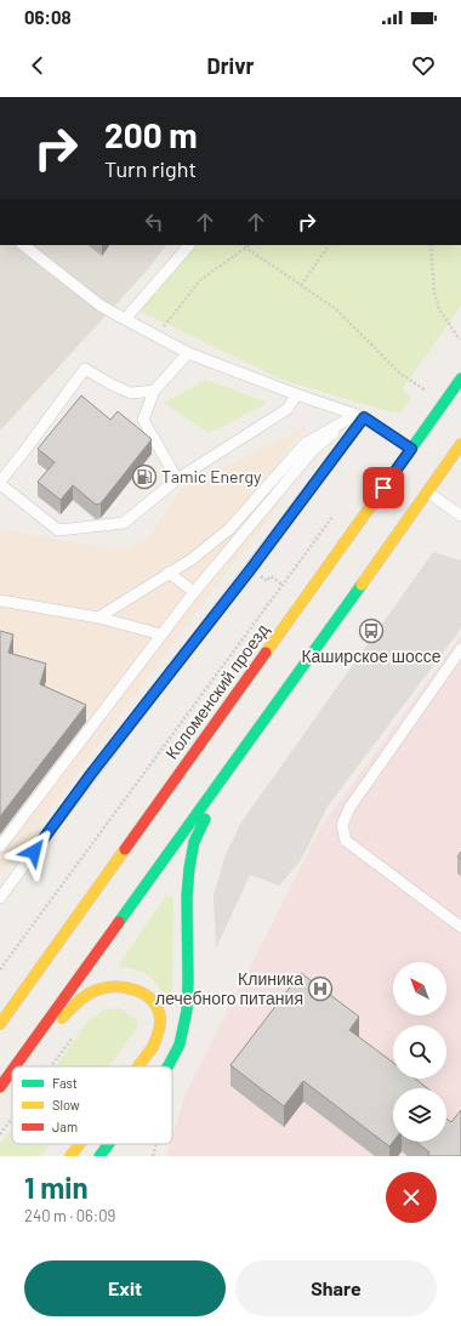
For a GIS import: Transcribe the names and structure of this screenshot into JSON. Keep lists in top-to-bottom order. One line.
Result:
{"streets":{"main road":["Коломенский проезд"]},"places":{"fuel station":["Tamic Energy"],"bus stop":["Каширское шоссе"],"hospital":["Клиника лечебного питания"]},"legend":["Fast","Slow","Jam"],"north":"top left","page":{"status":"06:08","header":"Drivr","turn":["200 m","Turn right"],"heading":["1 min","240 m · 06:09"],"buttons":["Exit","Share"]}}
